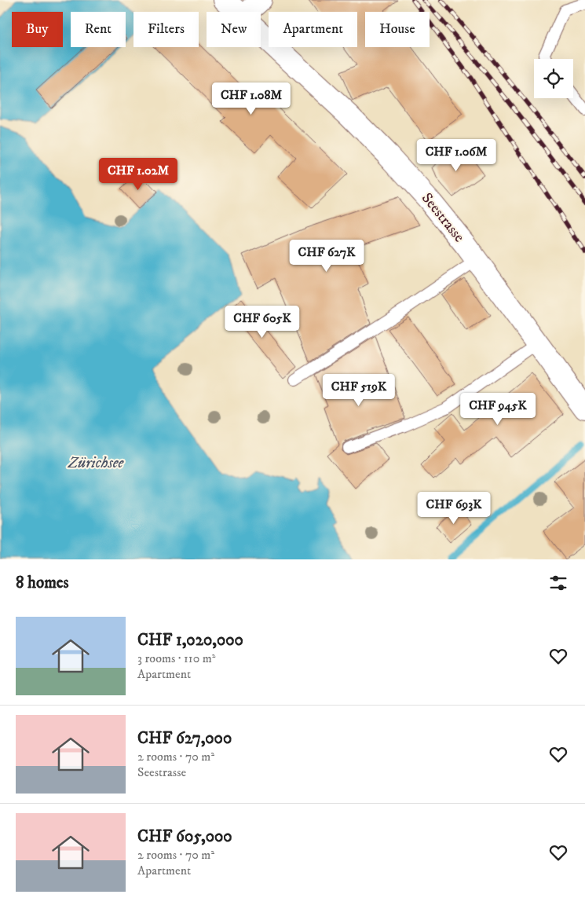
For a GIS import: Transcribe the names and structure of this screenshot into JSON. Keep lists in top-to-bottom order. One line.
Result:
{"streets":{"main road":["Seestrasse"]},"water":["Zürichsee"],"page":{"chip":["Buy","Rent","Filters","New","Apartment","House"],"price":["CHF 1.08M","CHF 1.06M","CHF 1.02M","CHF 627K","CHF 605K","CHF 519K","CHF 945K","CHF 693K"],"heading":"8 homes","list":[{"name":"CHF 1,020,000","note":"3 rooms · 110 m² · Apartment"},{"name":"CHF 627,000","note":"2 rooms · 70 m² · Seestrasse"},{"name":"CHF 605,000","note":"2 rooms · 70 m² · Apartment"}]}}
